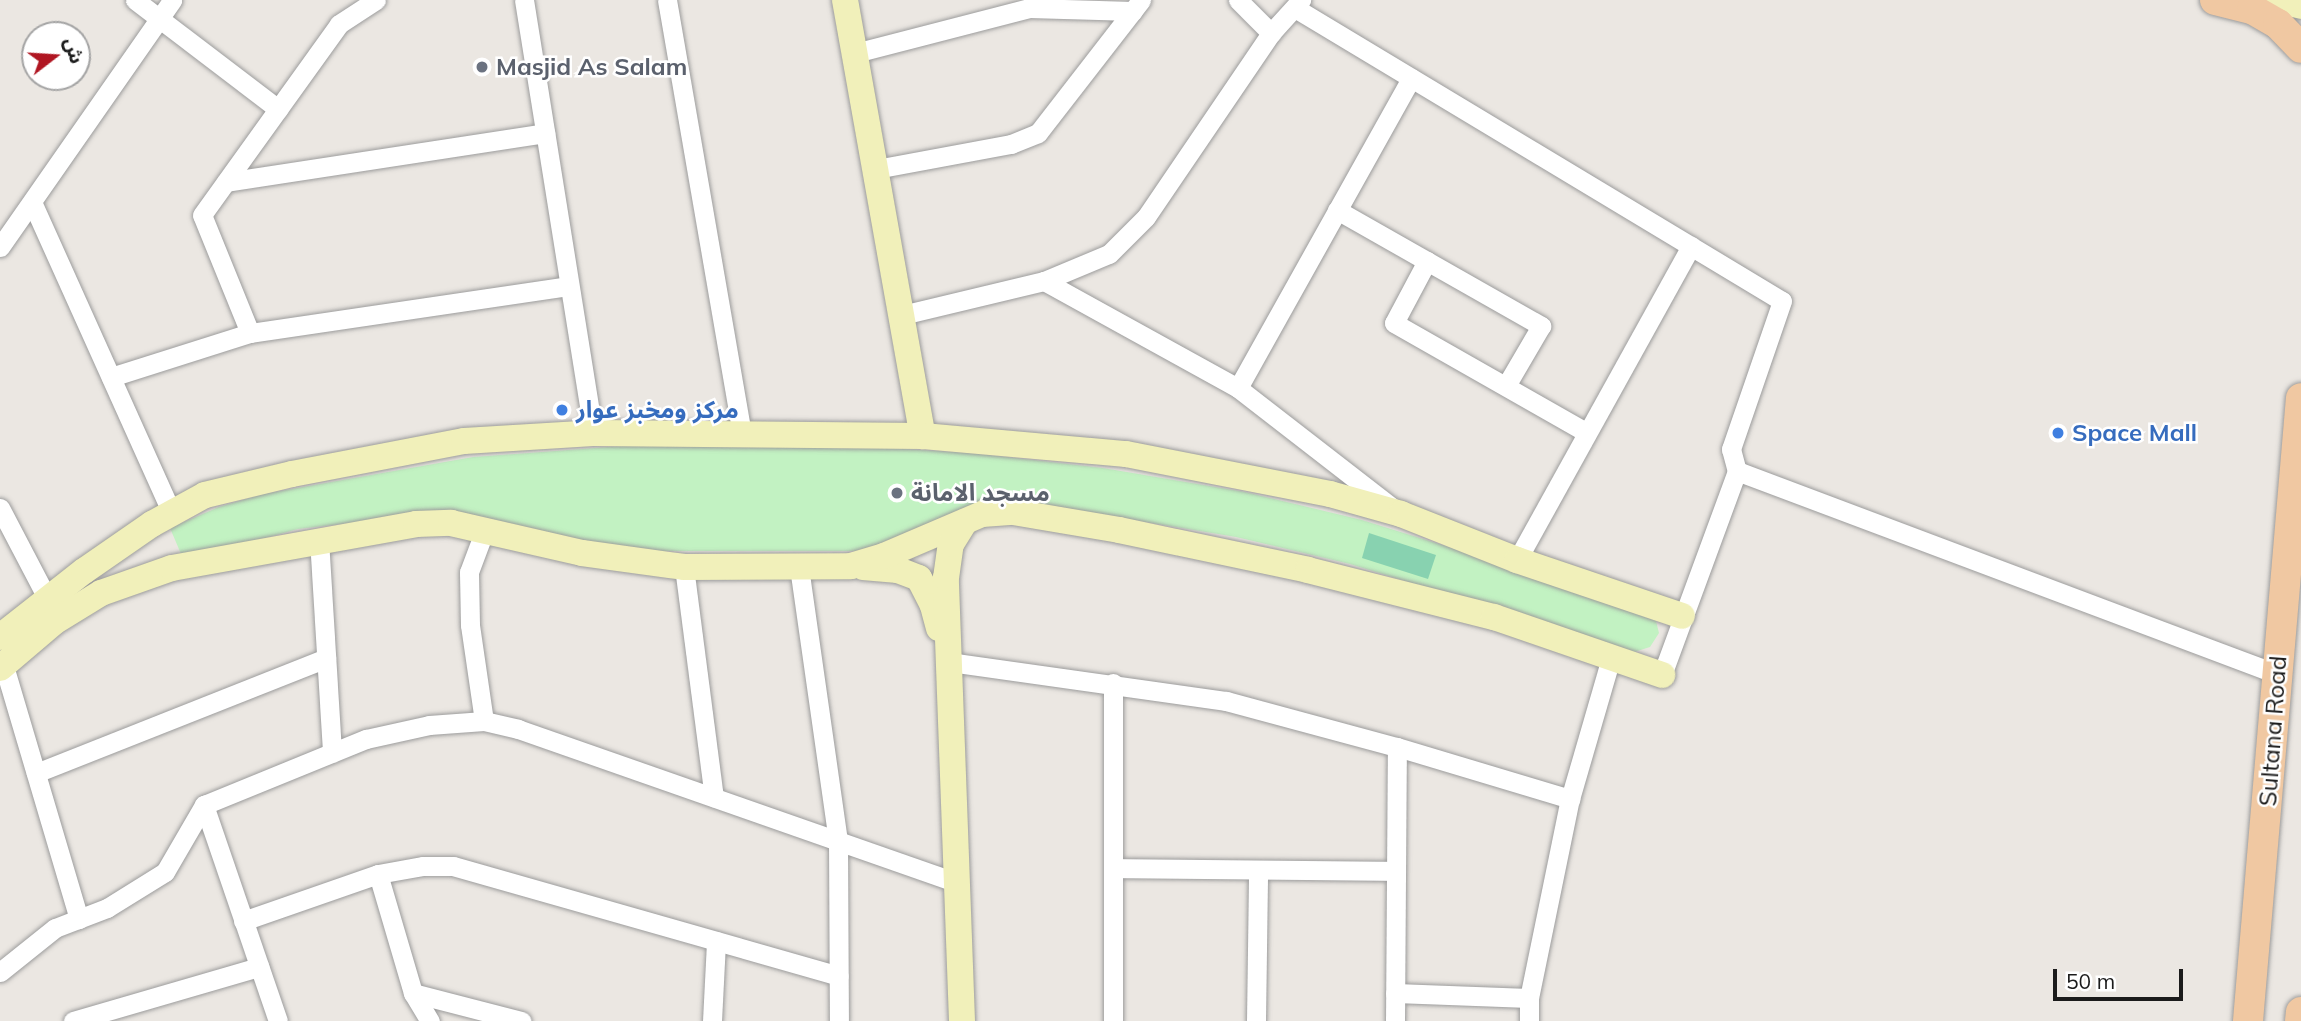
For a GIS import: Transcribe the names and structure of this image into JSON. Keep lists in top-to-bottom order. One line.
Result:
{"streets":{"main road":["Sultana Road"]},"places":["Masjid As Salam","مركز ومخبز عوار","Space Mall","مسجد الامانة"],"scale_bar":"50 m","north":"right"}
